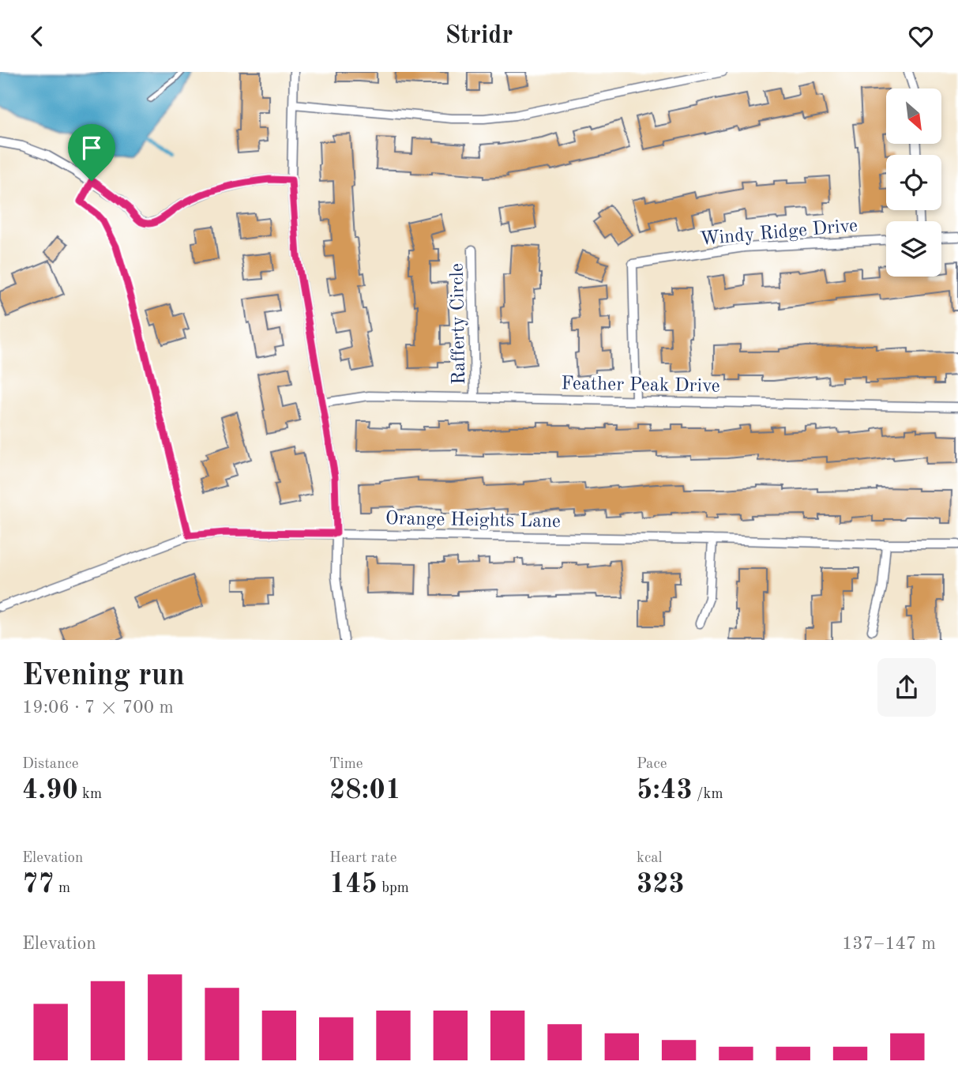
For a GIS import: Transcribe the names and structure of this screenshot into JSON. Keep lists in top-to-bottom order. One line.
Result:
{"streets":{"street":["Windy Ridge Drive","Rafferty Circle","Feather Peak Drive","Orange Heights Lane"]},"crossings":[["Windy Ridge Drive","Feather Peak Drive"],["Rafferty Circle","Feather Peak Drive"]],"north":"bottom right","page":{"header":"Stridr","heading":["Evening run","19:06 · 7 × 700 m"],"stats":[["Distance","4.90 km"],["Time","28:01"],["Pace","5:43 /km"],["Elevation","77 m"],["Heart rate","145 bpm"],["kcal","323"]],"chart":["Elevation","137–147 m"]}}
